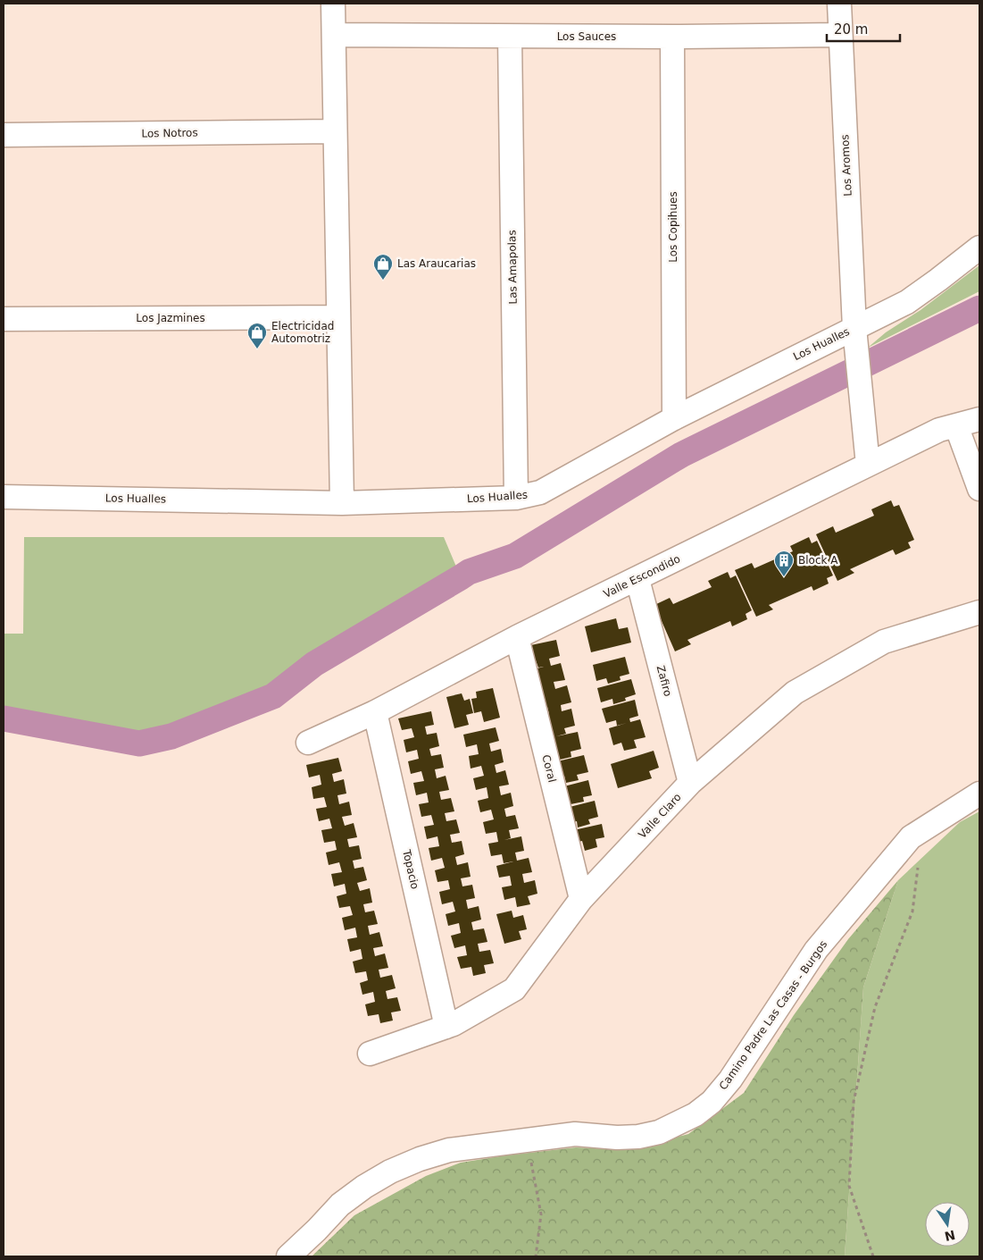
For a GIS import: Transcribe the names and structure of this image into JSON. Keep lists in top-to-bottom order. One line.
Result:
{"streets":{"street":["Los Sauces","Los Notros","Los Aromos","Los Copihues","Las Amapolas","Los Jazmines","Los Hualles","Valle Escondido","Zafiro","Coral","Valle Claro","Topacio","Camino Padre Las Casas - Burgos"]},"crossings":[["Los Sauces","Los Aromos"],["Los Sauces","Los Copihues"],["Los Sauces","Las Amapolas"],["Los Aromos","Los Hualles"],["Los Aromos","Valle Escondido"],["Los Copihues","Los Hualles"],["Las Amapolas","Los Hualles"],["Valle Escondido","Zafiro"],["Valle Escondido","Coral"],["Valle Escondido","Topacio"],["Zafiro","Valle Claro"],["Coral","Valle Claro"],["Valle Claro","Topacio"]],"places":{"shop":["Las Araucarias","Electricidad Automotriz"],"building":["Block A"]},"scale_bar":"20 m","north":"bottom"}
